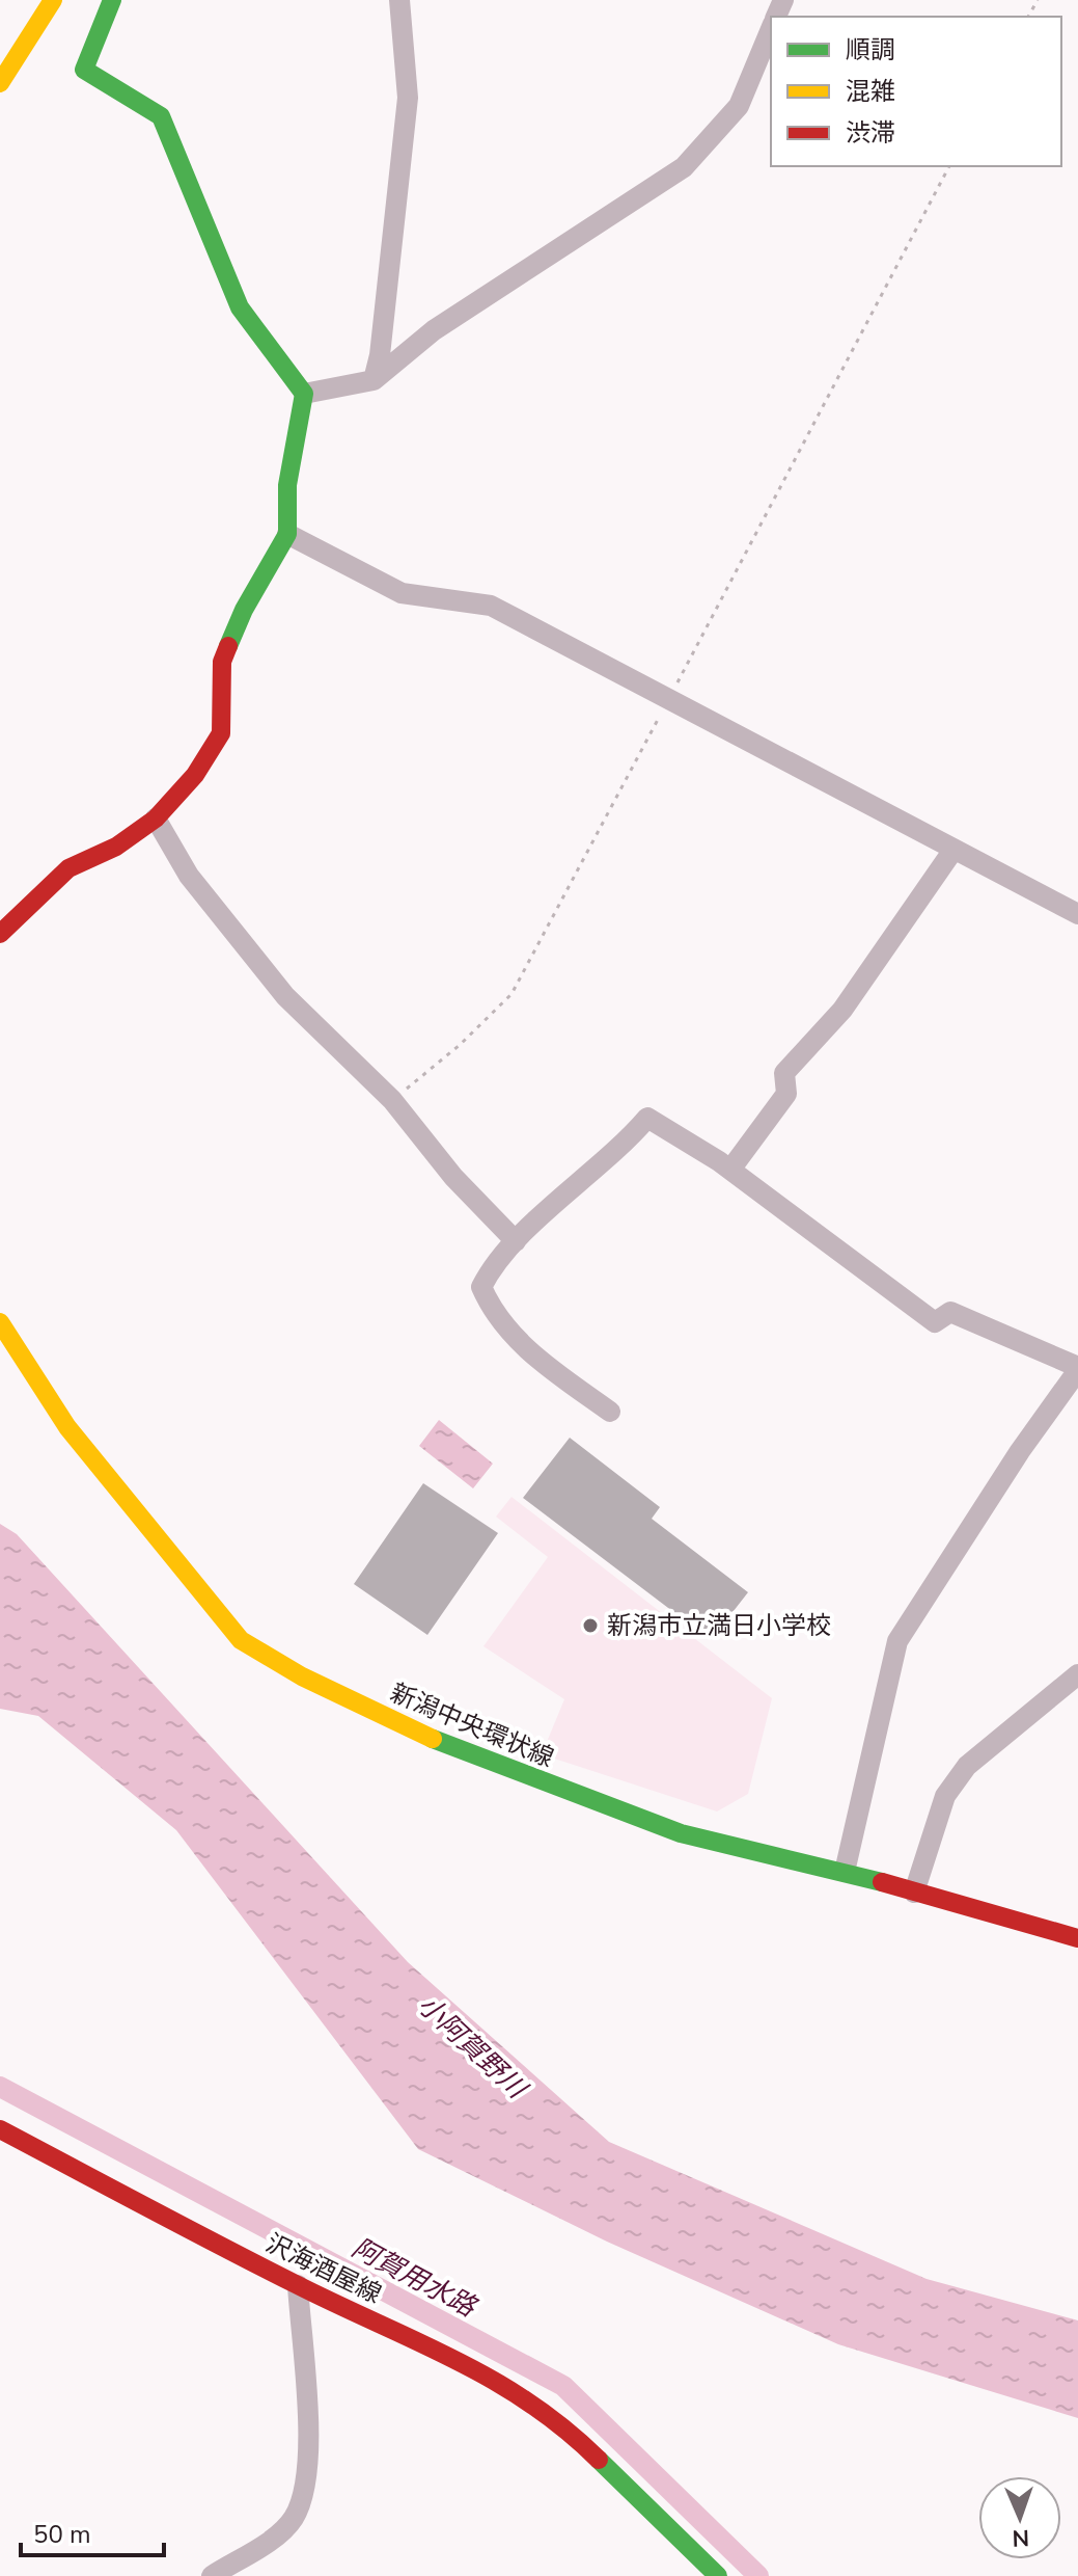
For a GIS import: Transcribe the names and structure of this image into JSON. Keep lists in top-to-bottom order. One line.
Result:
{"streets":{"main road":["新潟中央環状線","沢海酒屋線"]},"water":["小阿賀野川","阿賀用水路"],"places":["新潟市立満日小学校"],"legend":["順調","混雑","渋滞"],"scale_bar":"50 m","north":"bottom"}
